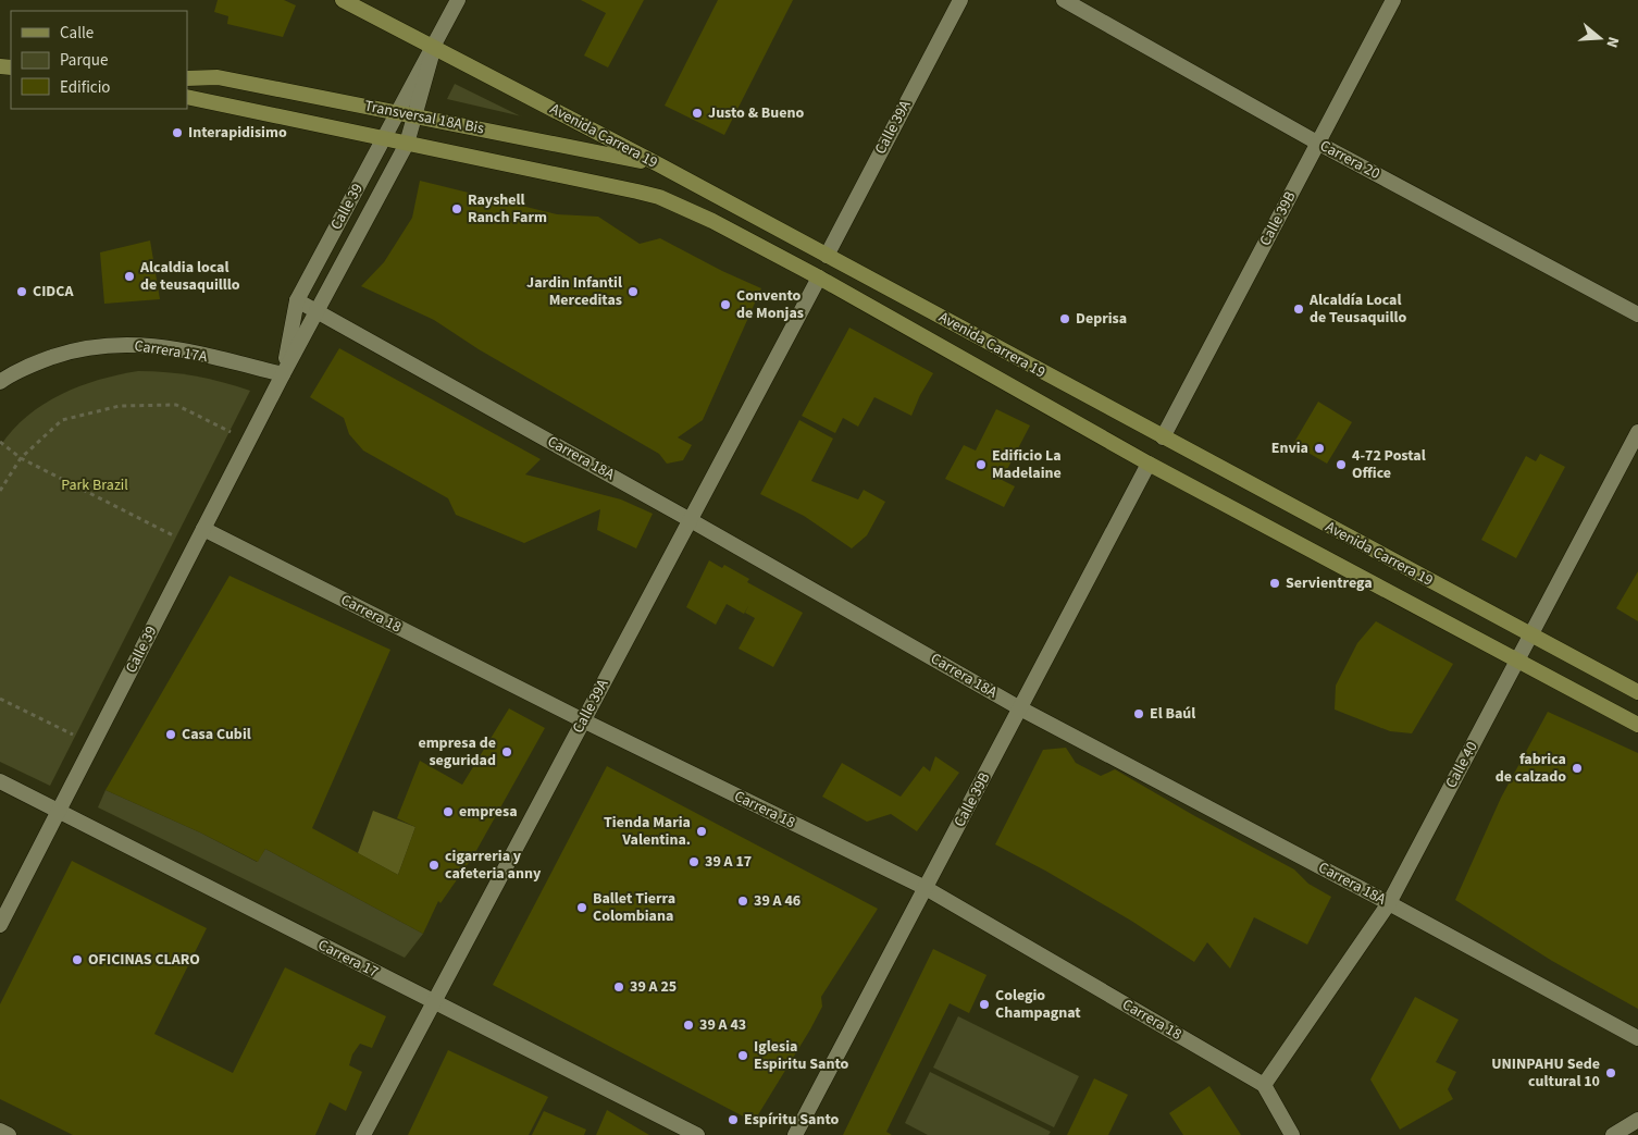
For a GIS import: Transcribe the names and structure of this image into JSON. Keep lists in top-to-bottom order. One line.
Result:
{"streets":{"main road":["Transversal 18A Bis","Avenida Carrera 19"],"street":["Calle 39A","Carrera 20","Calle 39","Calle 39B","Carrera 17A","Carrera 18A","Carrera 18","Calle 40","Carrera 17"]},"crossings":[["Transversal 18A Bis","Avenida Carrera 19"],["Transversal 18A Bis","Calle 39"],["Calle 39A","Avenida Carrera 19"],["Calle 39A","Carrera 18A"],["Calle 39A","Carrera 18"],["Calle 39A","Carrera 17"],["Avenida Carrera 19","Calle 39"],["Avenida Carrera 19","Calle 39B"],["Avenida Carrera 19","Calle 40"],["Carrera 20","Calle 39B"],["Calle 39","Carrera 17A"],["Calle 39","Carrera 18A"],["Calle 39","Carrera 18"],["Calle 39","Carrera 17"],["Calle 39B","Carrera 18A"],["Calle 39B","Carrera 18"],["Carrera 18A","Calle 40"],["Carrera 18","Calle 40"]],"parks":["Park Brazil"],"places":["Justo & Bueno","Interapidisimo","Rayshell Ranch Farm","Alcaldia local de teusaquilllo","CIDCA","Jardin Infantil Merceditas","Convento de Monjas","Alcaldía Local de Teusaquillo","Deprisa","Envia","Edificio La Madelaine","4-72 Postal Office","Servientrega","El Baúl","Casa Cubil","empresa de seguridad","fabrica de calzado","empresa","Tienda Maria Valentina.","39 A 17","cigarreria y cafeteria anny","39 A 46","Ballet Tierra Colombiana","OFICINAS CLARO","39 A 25","Colegio Champagnat","39 A 43","Iglesia Espiritu Santo","UNINPAHU Sede cultural 10","Espíritu Santo"],"legend":["Calle","Parque","Edificio"],"north":"right"}
